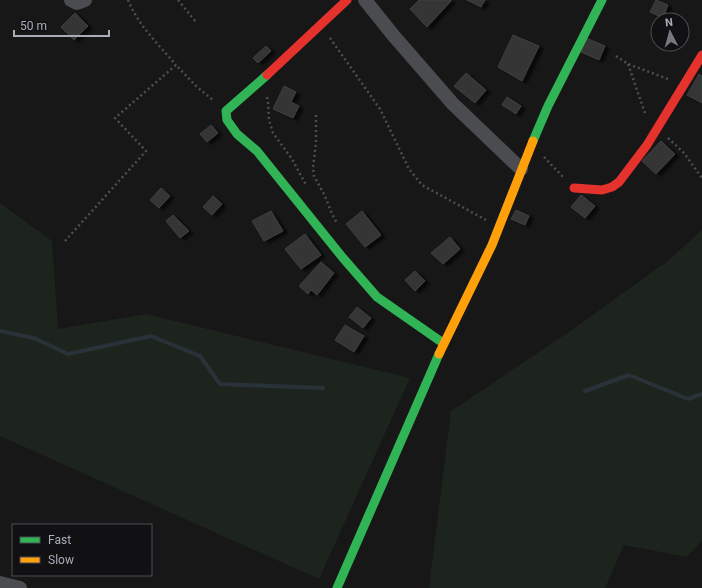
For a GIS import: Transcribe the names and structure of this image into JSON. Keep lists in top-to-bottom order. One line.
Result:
{"legend":["Fast","Slow"],"scale_bar":"50 m","north":"top"}
